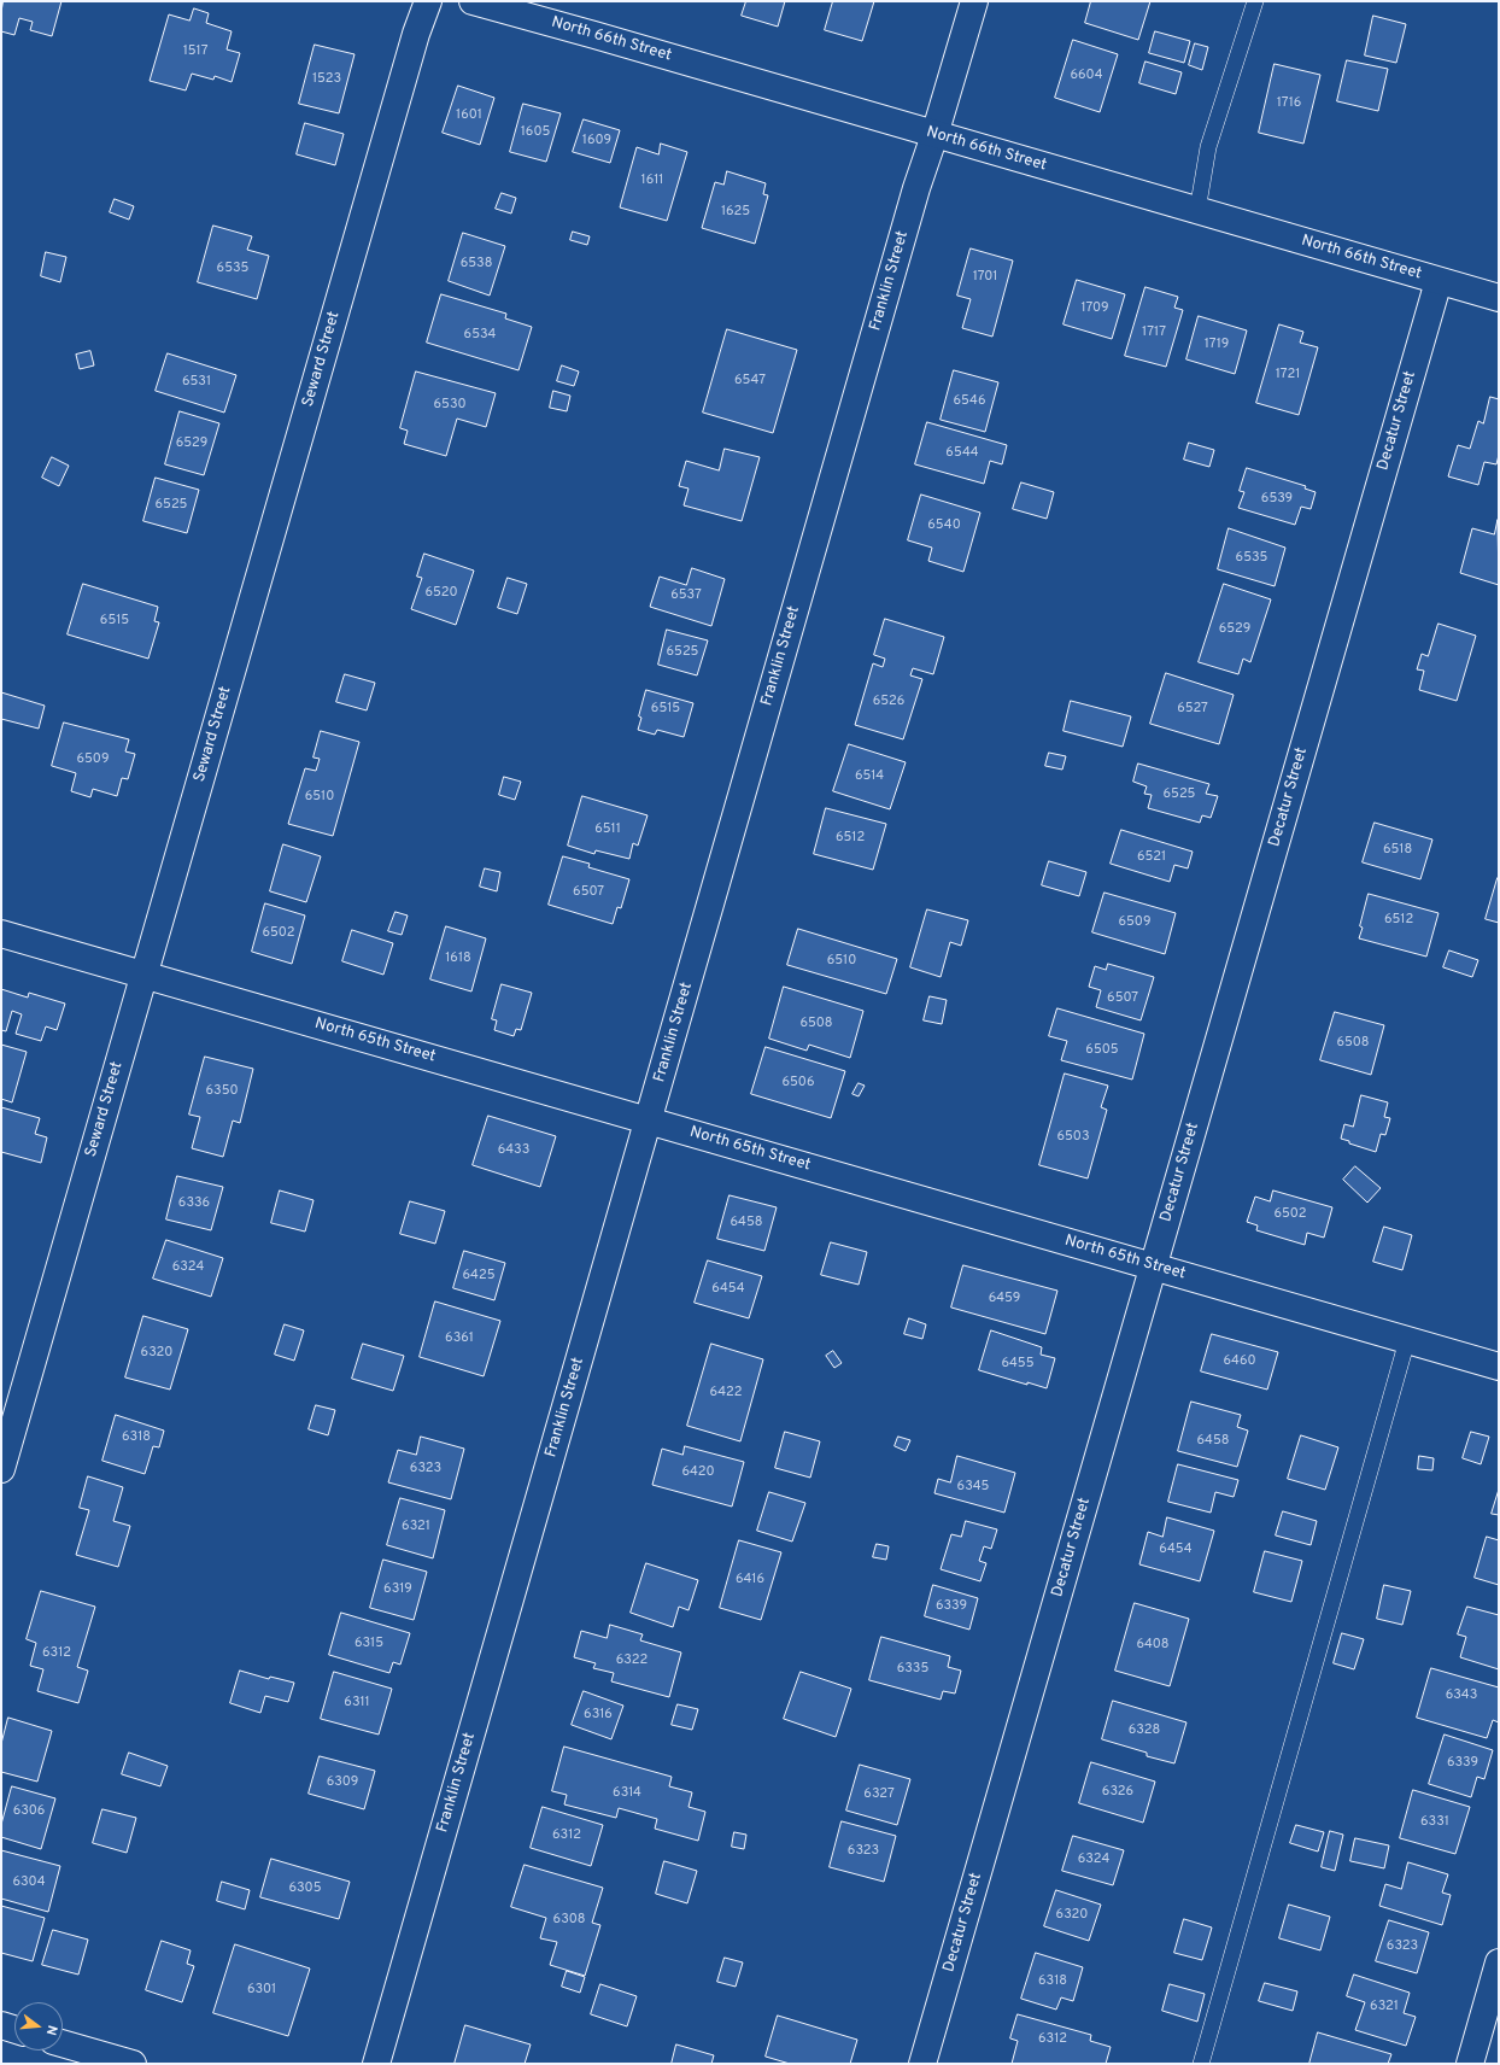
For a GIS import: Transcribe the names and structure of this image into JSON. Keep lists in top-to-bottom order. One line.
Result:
{"streets":{"street":["North 66th Street","Franklin Street","Seward Street","Decatur Street","North 65th Street"]},"crossings":[["North 66th Street","Franklin Street"],["North 66th Street","Decatur Street"],["Franklin Street","North 65th Street"],["Seward Street","North 65th Street"],["Decatur Street","North 65th Street"]],"house_numbers":["1517","6604","1523","1716","1601","1605","1609","1611","1625","6538","6535","1701","1709","1717","6534","1719","1721","6547","6531","6546","6530","6529","6544","6539","6525","6540","6535","6520","6537","6515","6529","6525","6526","6515","6527","6509","6514","6525","6510","6511","6512","6518","6521","6507","6512","6509","6502","1618","6510","6507","6508","6508","6505","6506","6350","6503","6433","6336","6502","6458","6324","6425","6454","6459","6361","6320","6460","6455","6422","6318","6458","6323","6420","6345","6321","6454","6416","6319","6339","6315","6408","6312","6322","6335","6343","6311","6316","6328","6339","6309","6326","6314","6327","6306","6331","6312","6323","6324","6304","6305","6320","6308","6323","6318","6301","6321","6312"],"north":"right"}
